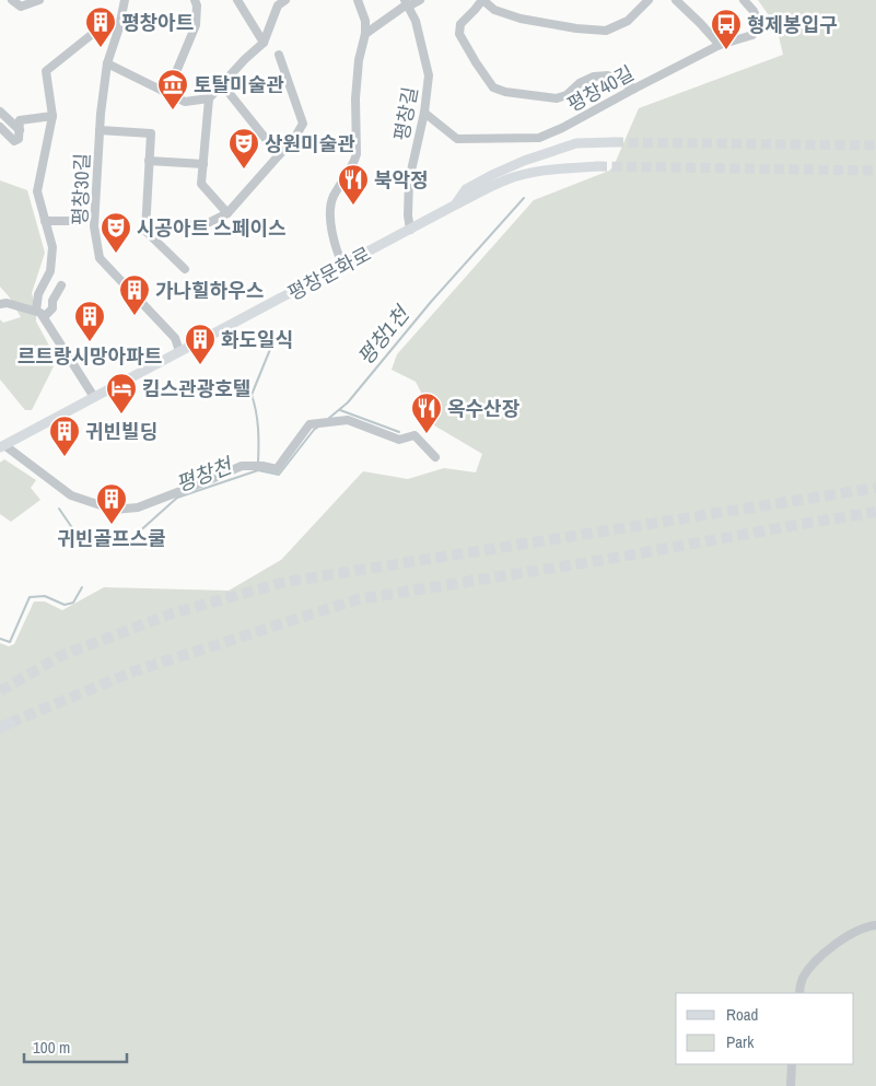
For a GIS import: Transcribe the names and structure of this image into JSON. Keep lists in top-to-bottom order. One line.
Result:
{"streets":{"main road":["평창문화로"],"street":["평창40길","평창길","평창30길"]},"crossings":[["평창40길","평창길"],["평창길","평창문화로"],["평창30길","평창문화로"]],"water":["평창1천","평창천"],"places":{"building":["평창아트","가나힐하우스","르트랑시망아파트","화도일식","귀빈빌딩","귀빈골프스쿨"],"bus stop":["형제봉입구"],"museum":["토탈미술관"],"theatre":["상원미술관","시공아트 스페이스"],"restaurant":["북악정","옥수산장"],"hotel":["킴스관광호텔"]},"legend":["Road","Park"],"scale_bar":"100 m"}
